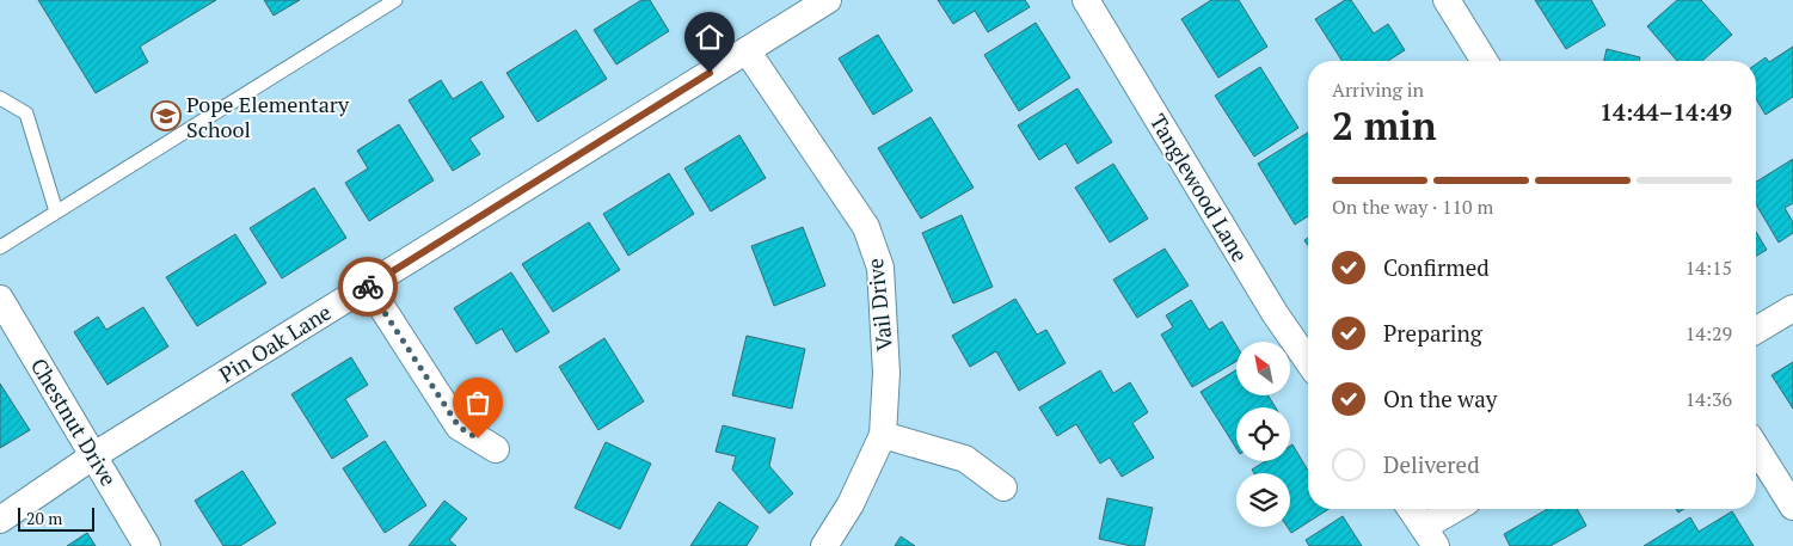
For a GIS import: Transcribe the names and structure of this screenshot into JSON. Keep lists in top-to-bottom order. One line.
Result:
{"streets":{"street":["Tanglewood Lane","Vail Drive","Pin Oak Lane","Chestnut Drive"]},"crossings":[["Vail Drive","Pin Oak Lane"],["Pin Oak Lane","Chestnut Drive"]],"places":{"school or university":["Pope Elementary School"]},"scale_bar":"20 m","north":"top left","page":{"heading":["2 min","Arriving in","14:44–14:49"],"bar":"On the way · 110 m","list":[["Confirmed","14:15"],["Preparing","14:29"],["On the way","14:36"],"Delivered"],"scale":"20 m"}}
